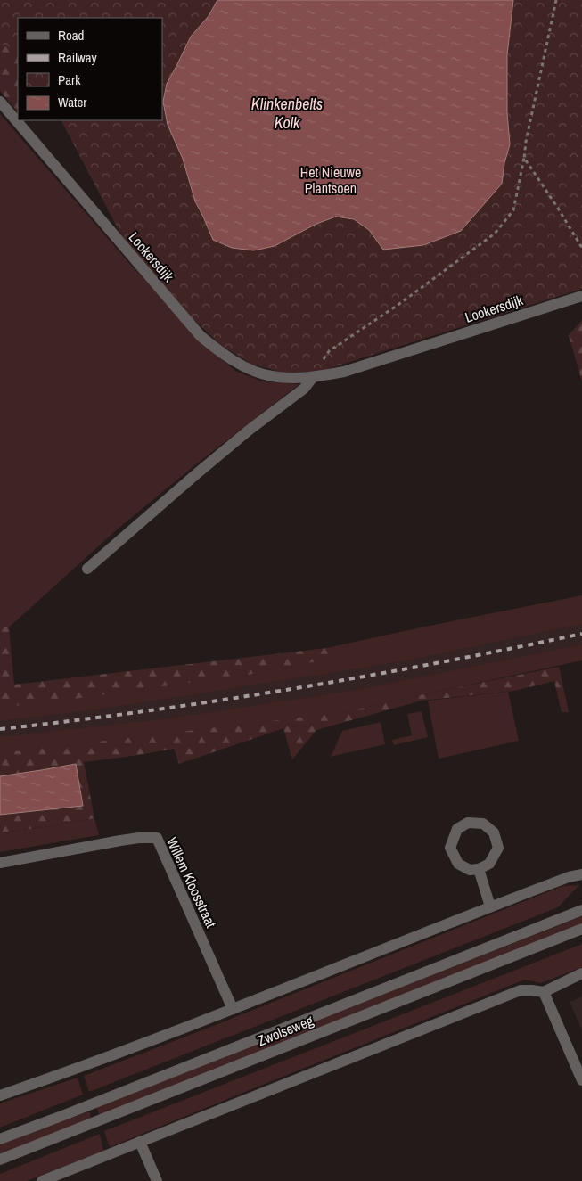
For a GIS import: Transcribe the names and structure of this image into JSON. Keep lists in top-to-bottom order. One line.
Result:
{"streets":{"street":["Lookersdijk","Willem Kloosstraat","Zwolseweg"]},"water":["Klinkenbelts Kolk"],"parks":["Het Nieuwe Plantsoen"],"legend":["Road","Railway","Park","Water"]}
